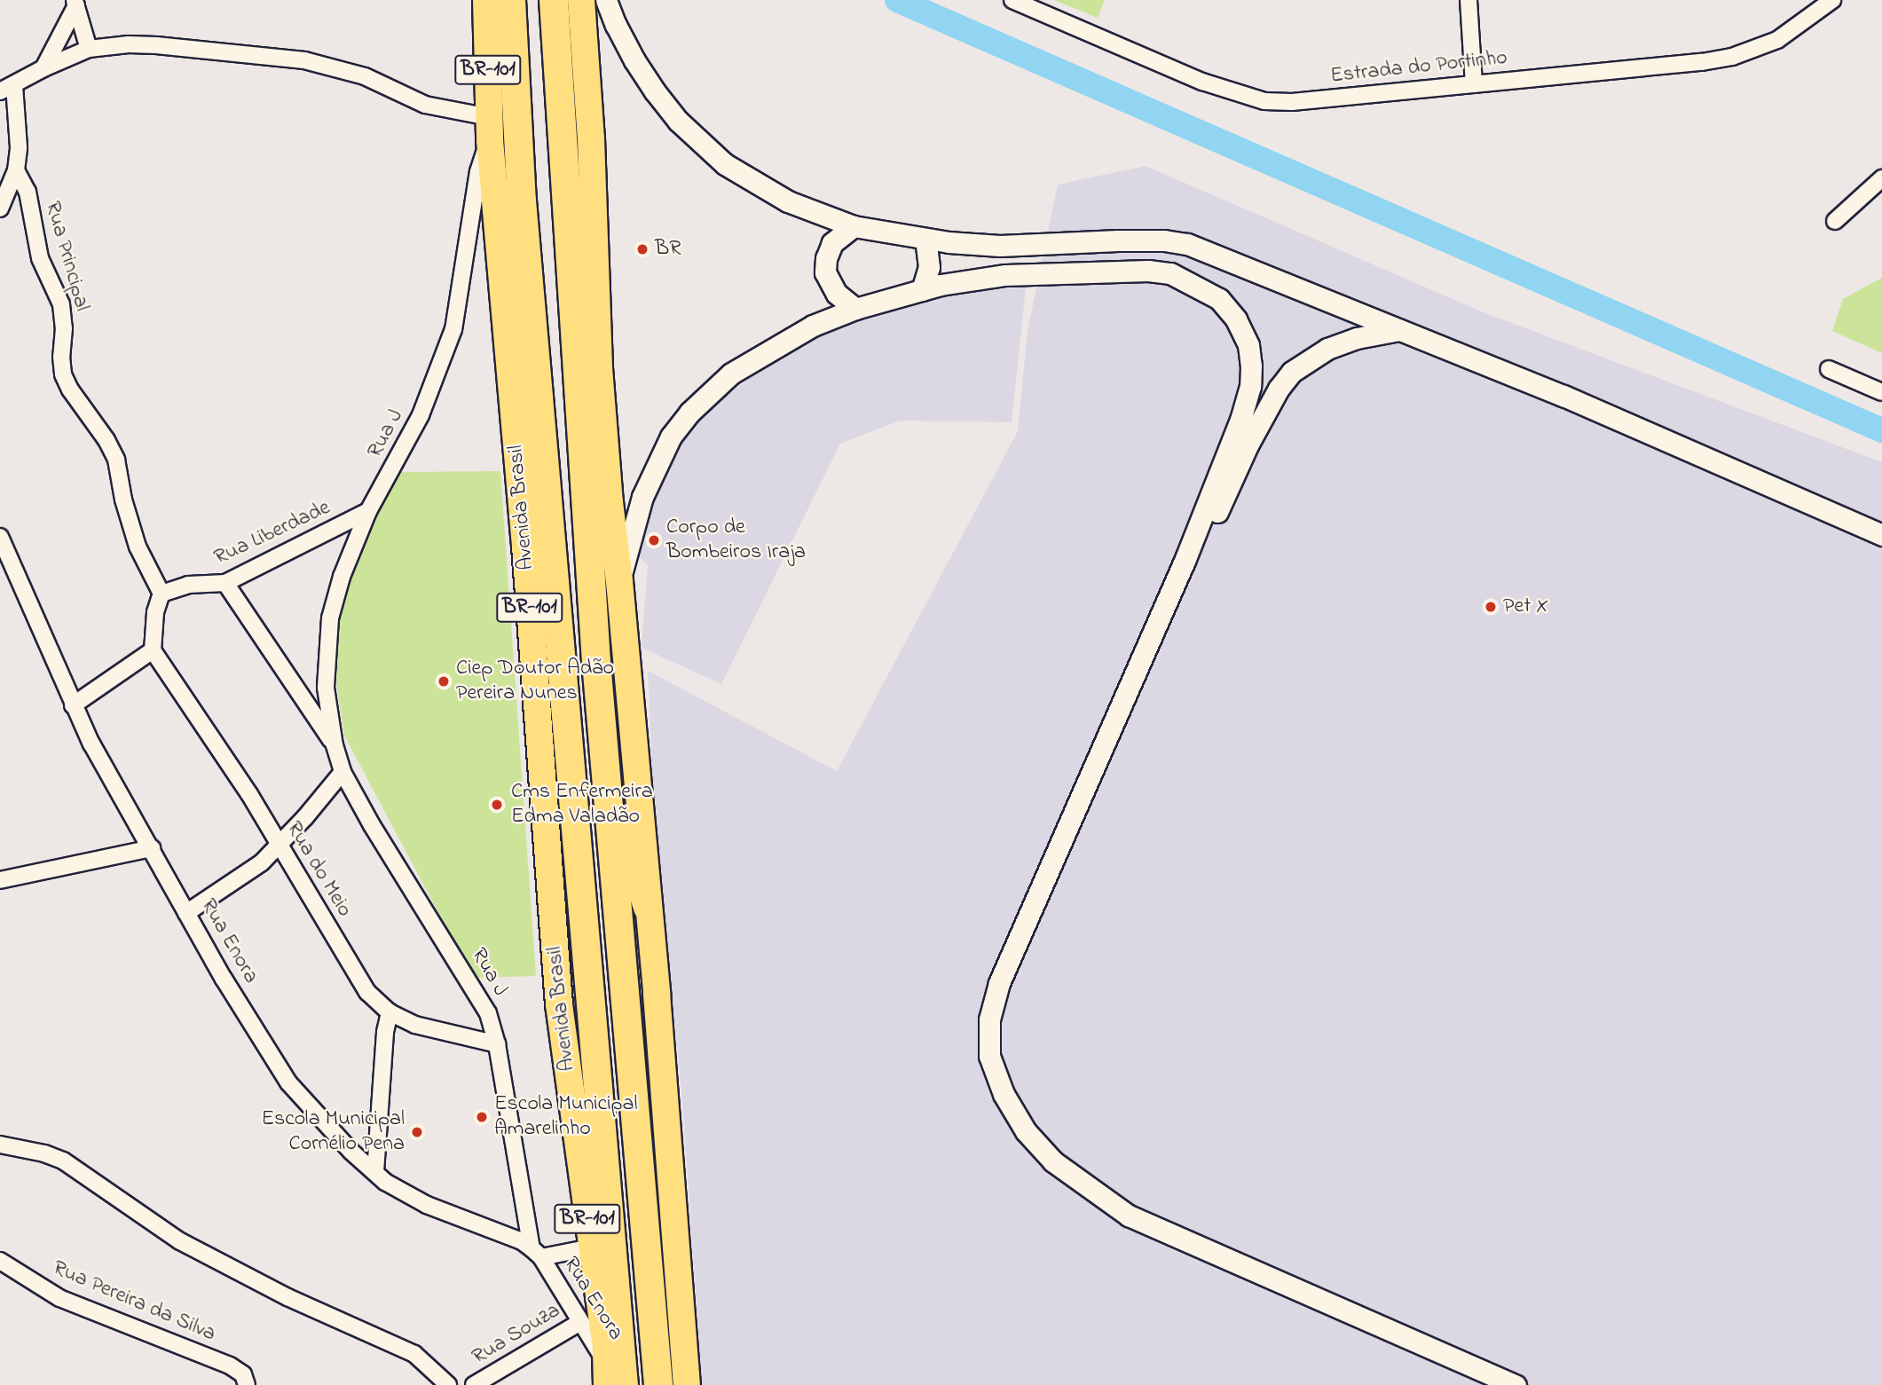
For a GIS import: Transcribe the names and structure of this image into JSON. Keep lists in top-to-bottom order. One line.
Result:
{"streets":{"highway":["BR-101","Avenida Brasil"],"street":["Estrada do Portinho","Rua Principal","Rua J","Rua Liberdade","Rua do Meio","Rua Enora","Rua Pereira da Silva","Rua Souza"]},"crossings":[["Rua Principal","Rua Liberdade"],["Rua J","Avenida Brasil"],["Rua J","Rua Liberdade"],["Rua J","Rua do Meio"],["Rua J","Rua Enora"],["Avenida Brasil","Rua Enora"],["Rua Enora","Rua Souza"]],"places":["BR","Corpo de Bombeiros Iraja","Pet X","Ciep Doutor Adão Pereira Nunes","Cms Enfermeira Edma Valadão","Escola Municipal Amarelinho","Escola Municipal Cornélio Pena"]}
